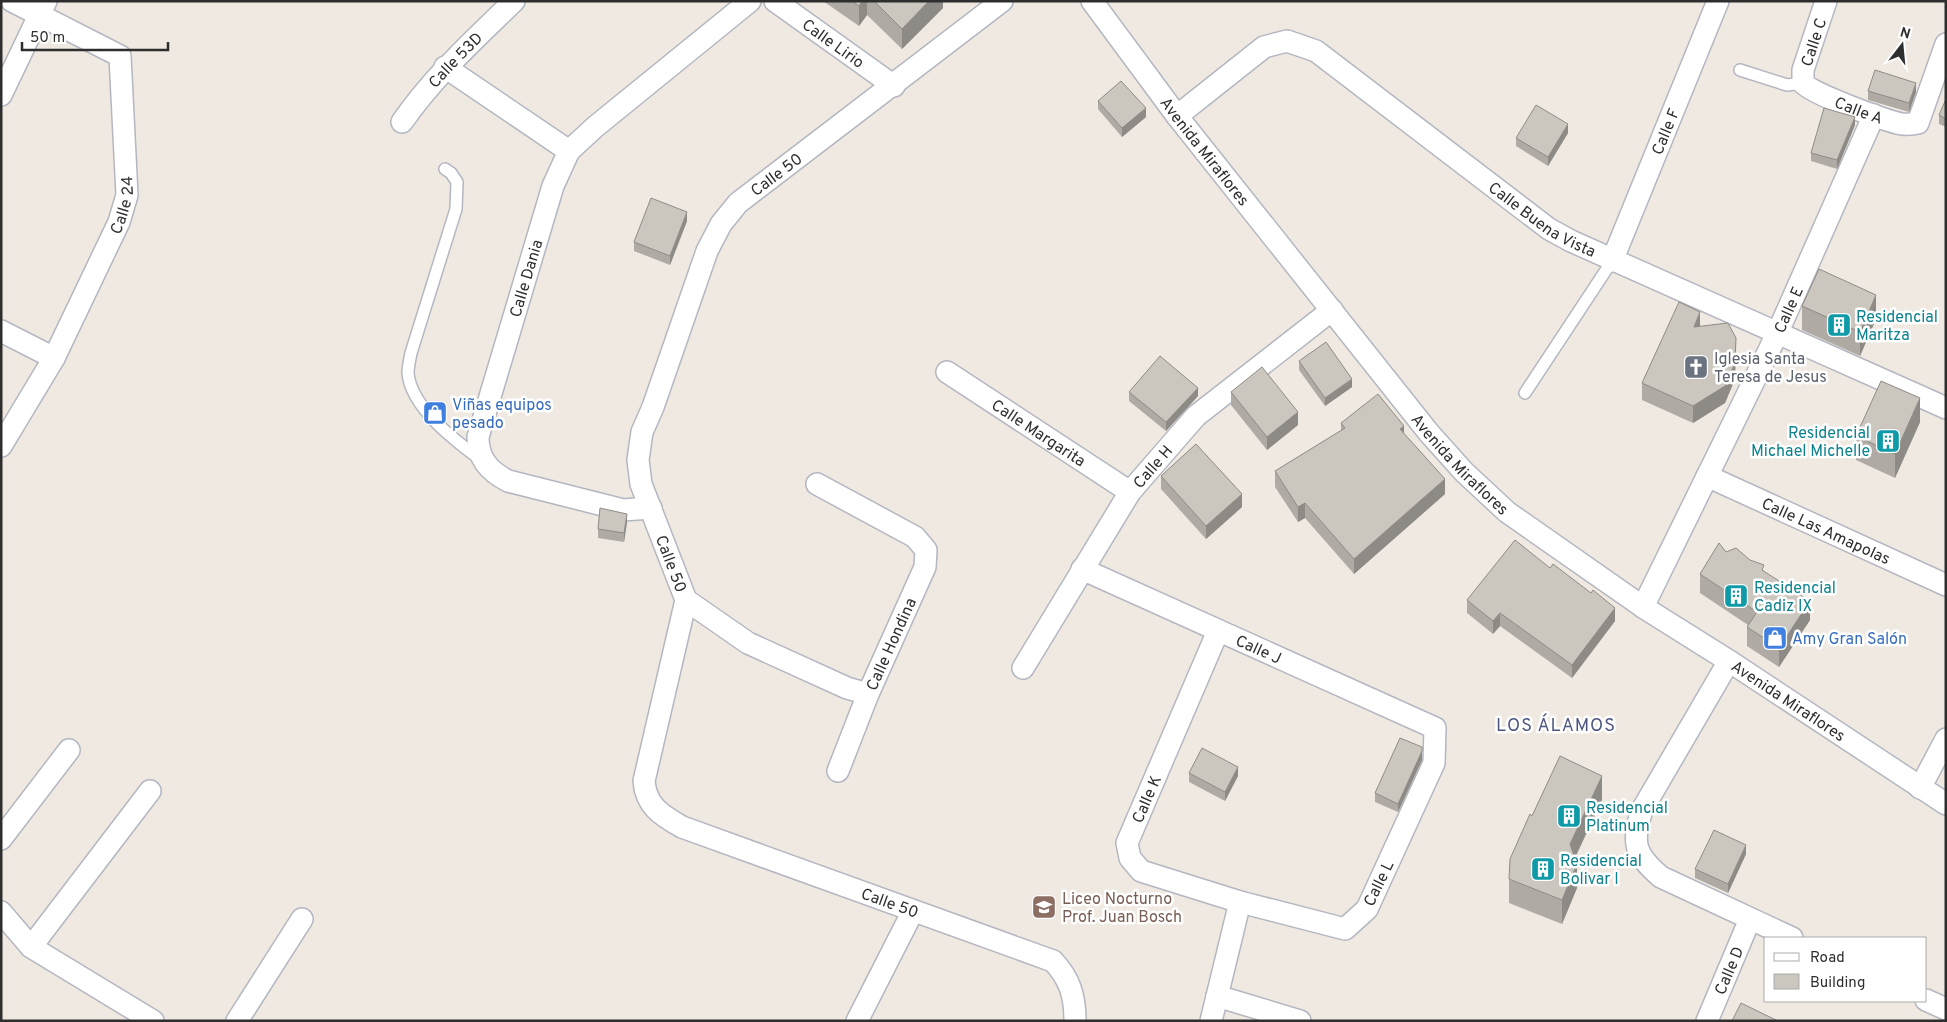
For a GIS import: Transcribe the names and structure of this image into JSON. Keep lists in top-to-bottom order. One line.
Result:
{"streets":{"street":["Calle C","Calle Lirio","Calle 53D","Calle A","Calle F","Avenida Miraflores","Calle 50","Calle 24","Calle Buena Vista","Calle Dania","Calle E","Calle Margarita","Calle H","Calle Las Amapolas","Calle Hondina","Calle J","Calle K","Calle L","Calle D"]},"crossings":[["Calle C","Calle A"],["Calle Lirio","Calle 50"],["Calle A","Calle E"],["Calle F","Calle Buena Vista"],["Avenida Miraflores","Calle Buena Vista"],["Avenida Miraflores","Calle E"],["Avenida Miraflores","Calle H"],["Calle 50","Calle Hondina"],["Calle Buena Vista","Calle E"],["Calle E","Calle Las Amapolas"],["Calle Margarita","Calle H"],["Calle H","Calle J"],["Calle J","Calle K"],["Calle J","Calle L"],["Calle K","Calle L"]],"districts":["LOS ÁLAMOS"],"places":{"building":["Residencial Maritza","Residencial Michael Michelle","Residencial Cadiz IX","Residencial Platinum","Residencial Bolivar I"],"church":["Iglesia Santa Teresa de Jesus"],"shop":["Viñas equipos pesado","Amy Gran Salón"],"school or university":["Liceo Nocturno Prof. Juan Bosch"]},"legend":["Road","Building"],"scale_bar":"50 m","north":"top"}
